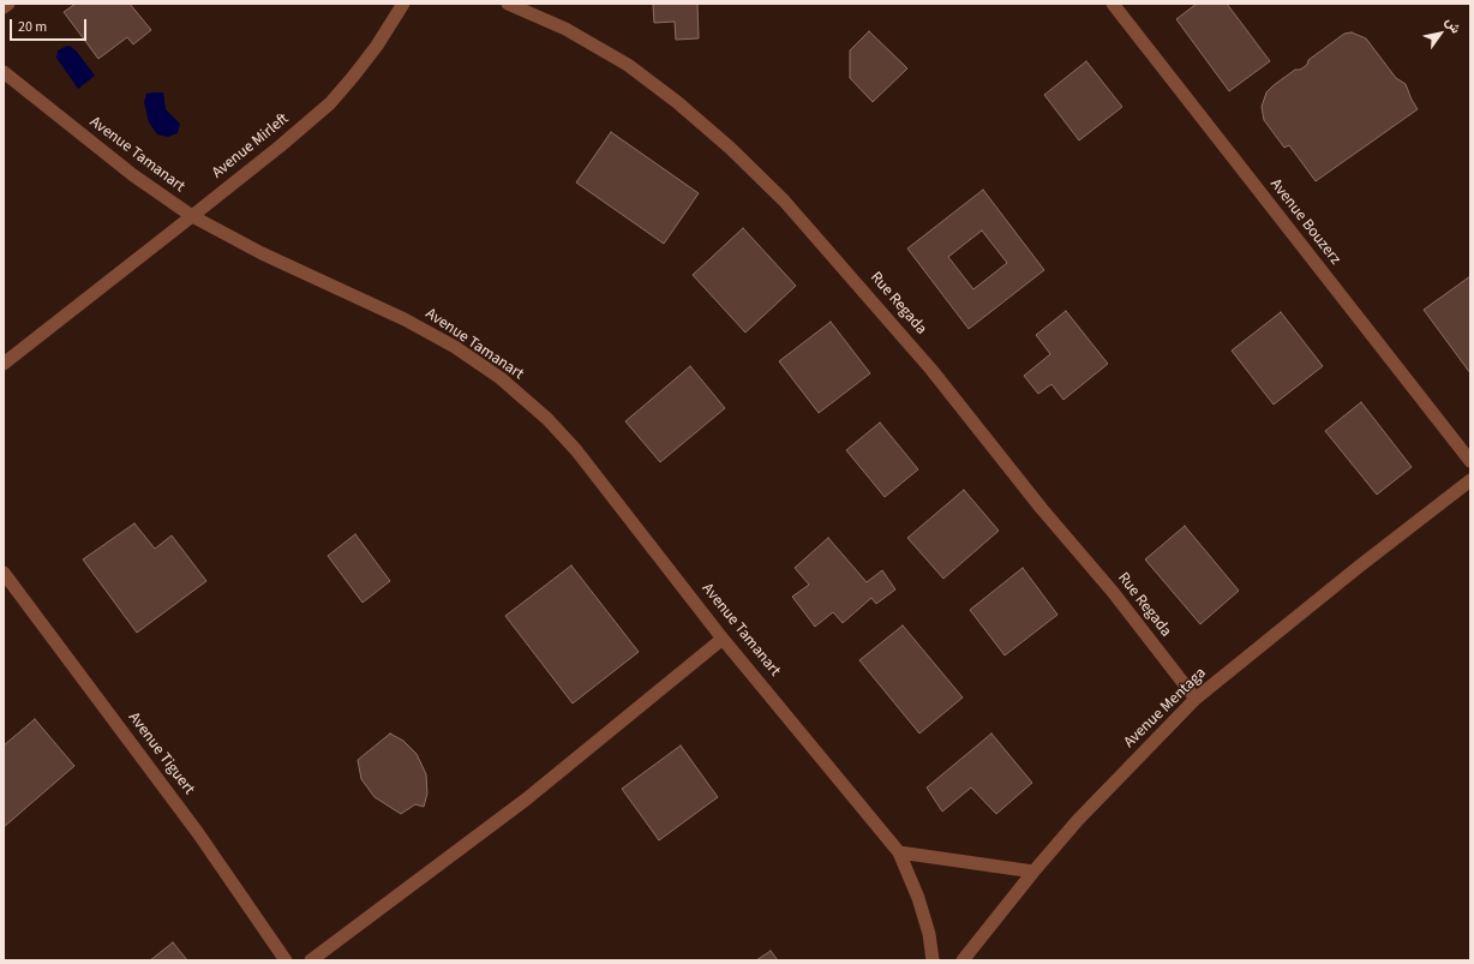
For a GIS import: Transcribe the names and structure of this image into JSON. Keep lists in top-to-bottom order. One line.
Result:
{"streets":{"street":["Avenue Mirleft","Avenue Tamanart","Avenue Bouzerz","Rue Regada","Avenue Mentaga","Avenue Tiguert"]},"crossings":[["Avenue Mirleft","Avenue Tamanart"],["Rue Regada","Avenue Mentaga"]],"scale_bar":"20 m","north":"top right"}
